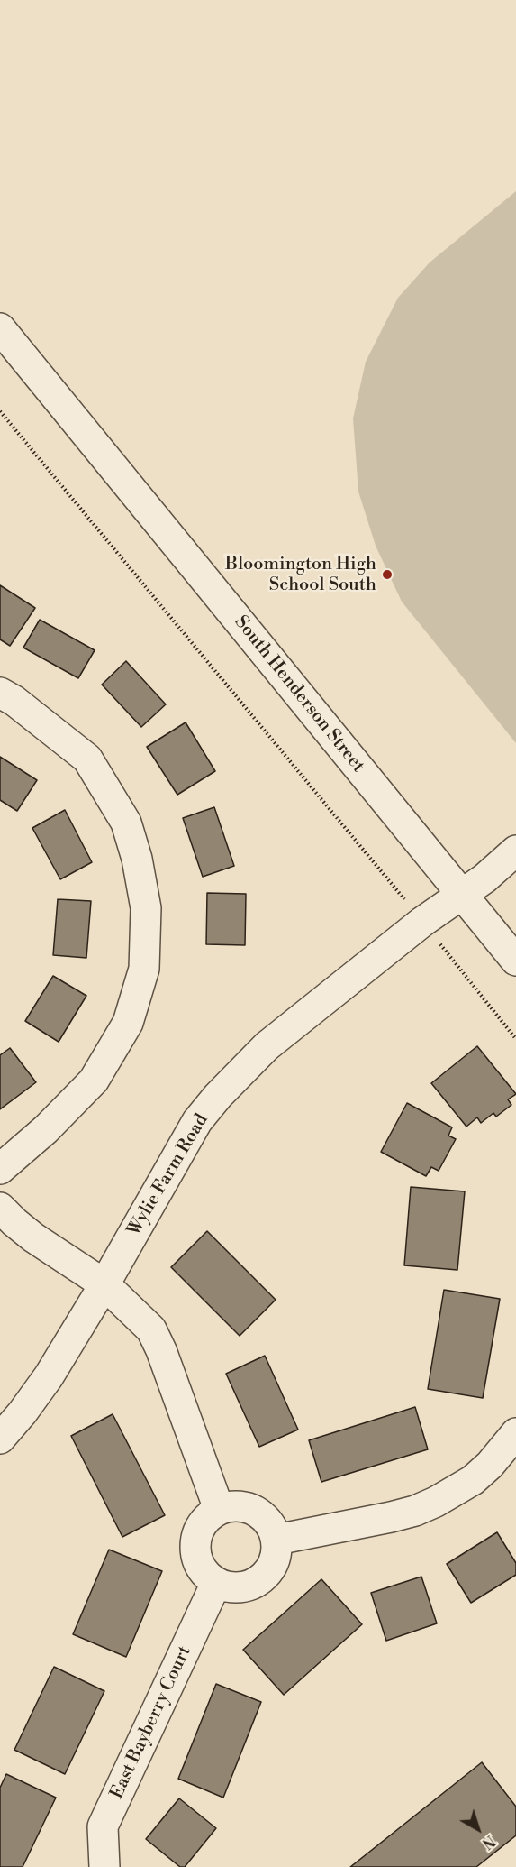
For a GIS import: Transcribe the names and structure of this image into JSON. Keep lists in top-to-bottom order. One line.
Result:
{"streets":{"street":["South Henderson Street","Wylie Farm Road","East Bayberry Court"]},"crossings":[["South Henderson Street","Wylie Farm Road"]],"places":["Bloomington High School South"],"north":"bottom right"}
